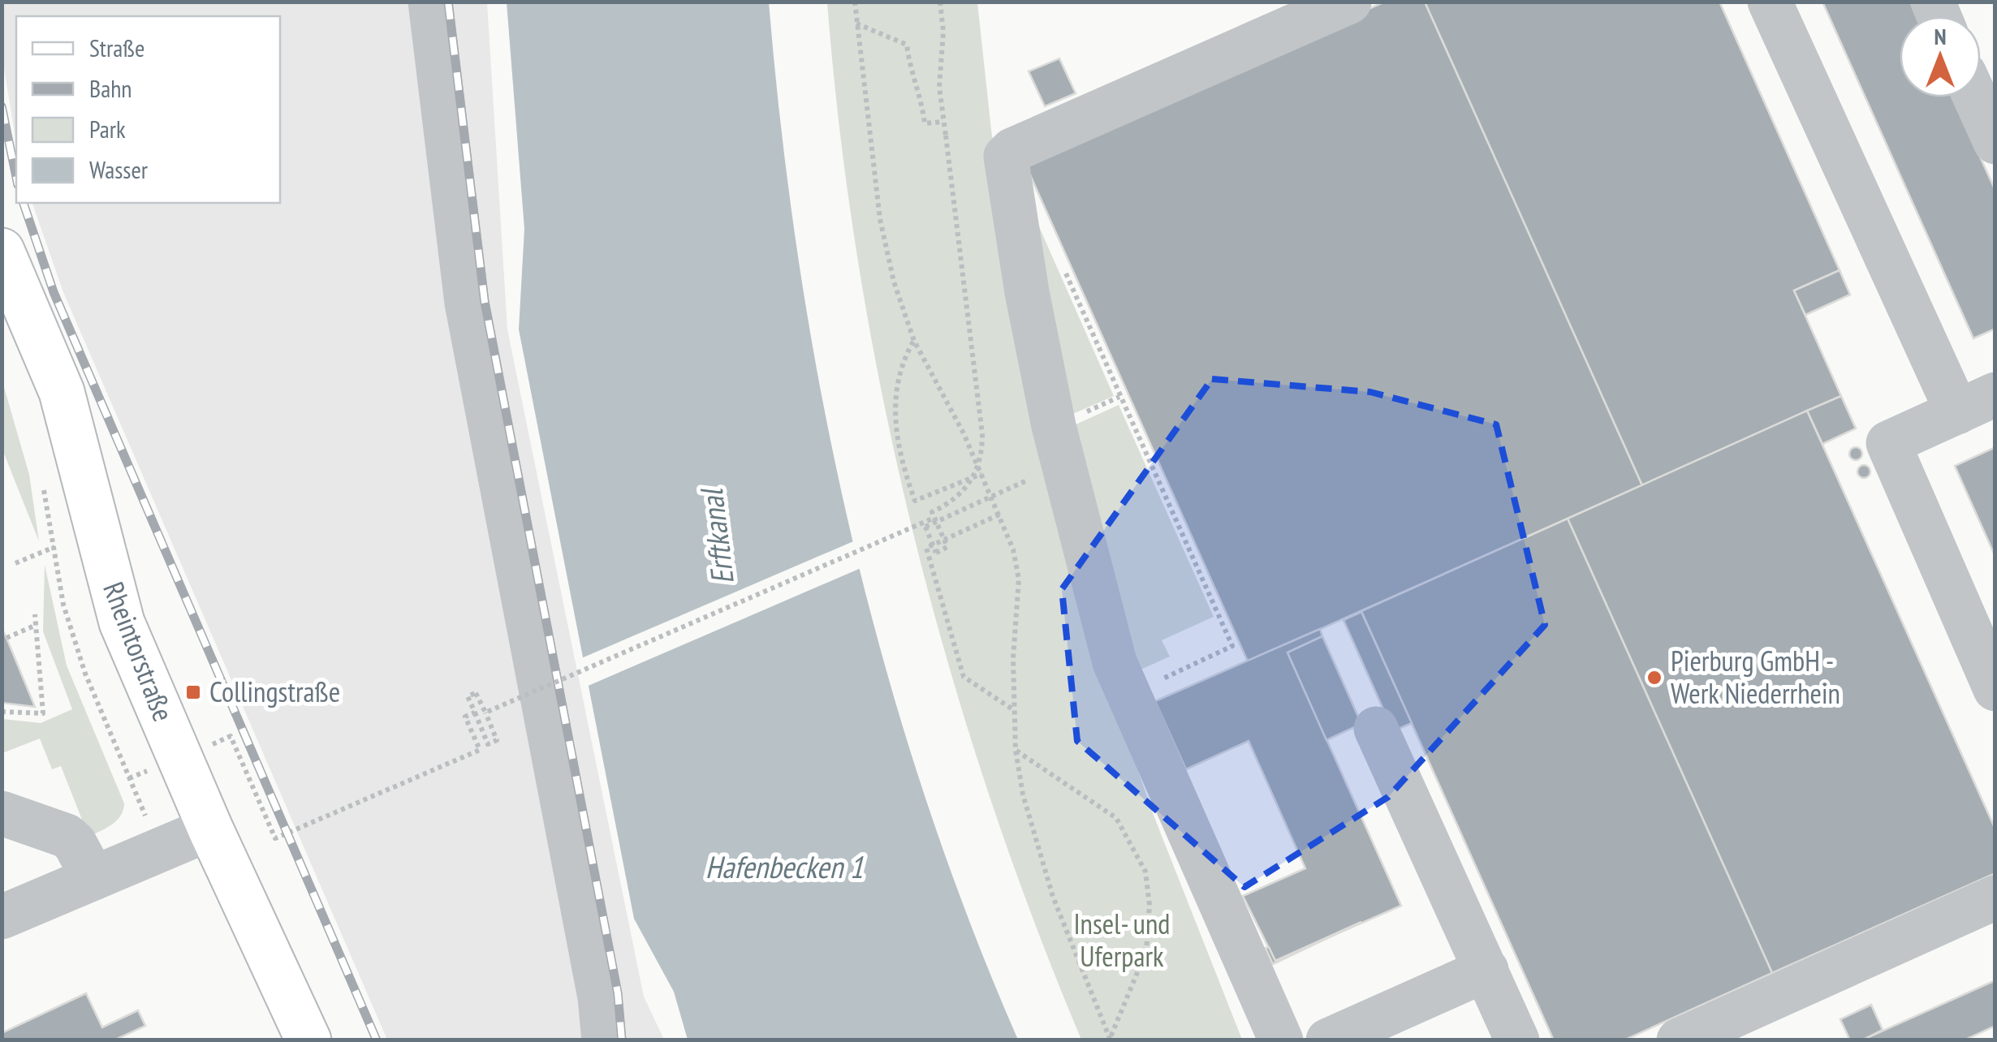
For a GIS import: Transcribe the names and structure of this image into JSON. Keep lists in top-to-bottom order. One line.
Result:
{"streets":{"main road":["Rheintorstraße"]},"water":["Erftkanal","Hafenbecken 1"],"parks":["Insel- und Uferpark"],"places":{"other":["Pierburg GmbH - Werk Niederrhein"],"transit":["Collingstraße"]},"legend":["Straße","Bahn","Park","Wasser"],"north":"top"}
